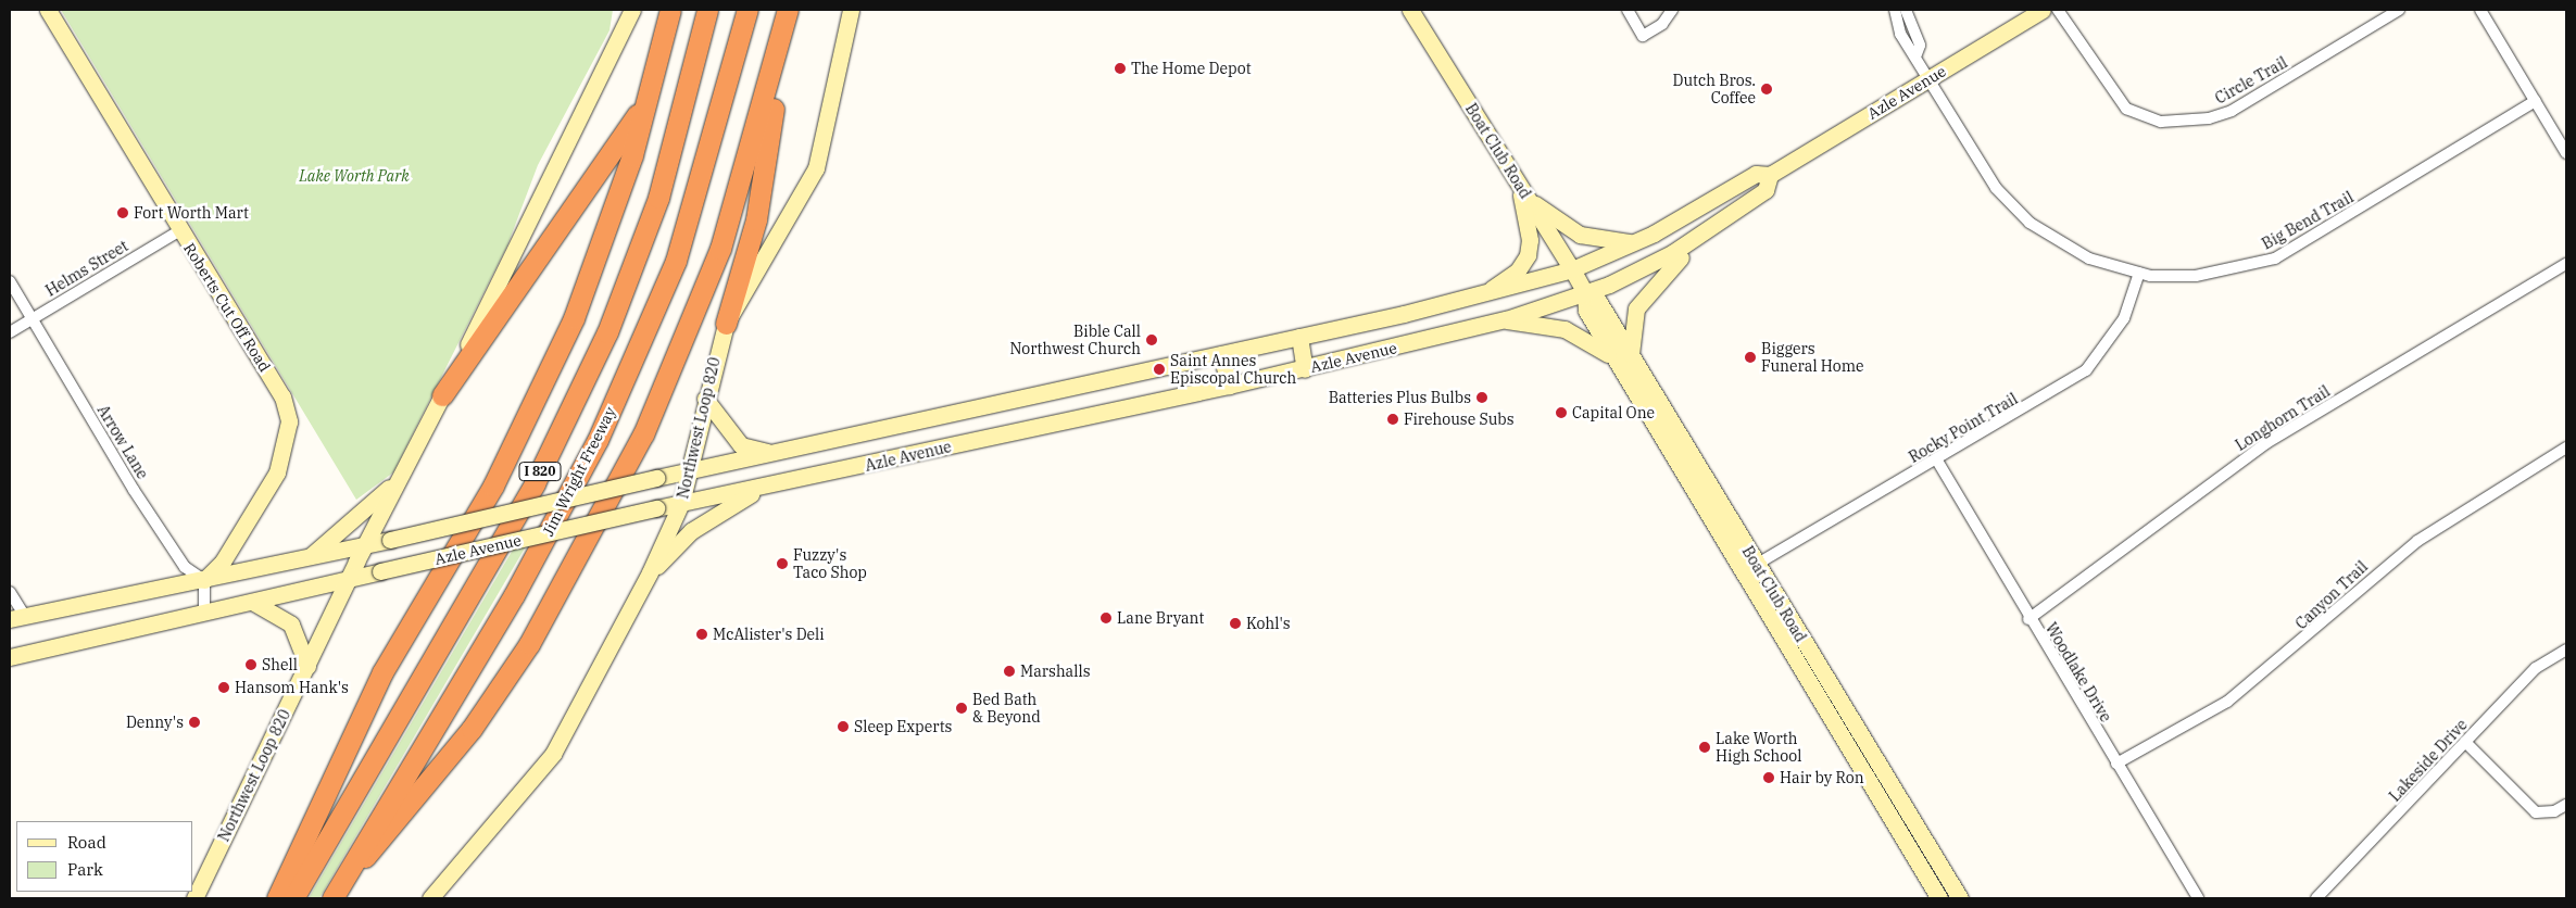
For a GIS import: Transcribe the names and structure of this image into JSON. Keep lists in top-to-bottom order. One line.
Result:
{"streets":{"highway":["I 820","Jim Wright Freeway"],"main road":["Azle Avenue","Boat Club Road","Roberts Cut Off Road","Northwest Loop 820"],"street":["Circle Trail","Big Bend Trail","Helms Street","Longhorn Trail","Rocky Point Trail","Arrow Lane","Canyon Trail","Woodlake Drive","Lakeside Drive"]},"crossings":[["Azle Avenue","Boat Club Road"],["Azle Avenue","Big Bend Trail"],["Azle Avenue","Roberts Cut Off Road"],["Azle Avenue","Northwest Loop 820"],["Azle Avenue","Arrow Lane"],["Boat Club Road","Rocky Point Trail"],["Big Bend Trail","Rocky Point Trail"],["Helms Street","Roberts Cut Off Road"],["Helms Street","Arrow Lane"],["Roberts Cut Off Road","Arrow Lane"],["Longhorn Trail","Woodlake Drive"],["Rocky Point Trail","Woodlake Drive"],["Canyon Trail","Woodlake Drive"]],"parks":["Lake Worth Park"],"places":["The Home Depot","Dutch Bros. Coffee","Fort Worth Mart","Bible Call Northwest Church","Biggers Funeral Home","Saint Annes Episcopal Church","Batteries Plus Bulbs","Capital One","Firehouse Subs","Fuzzy's Taco Shop","Lane Bryant","Kohl's","McAlister's Deli","Shell","Marshalls","Hansom Hank's","Bed Bath & Beyond","Denny's","Sleep Experts","Lake Worth High School","Hair by Ron"],"legend":["Road","Park"]}
